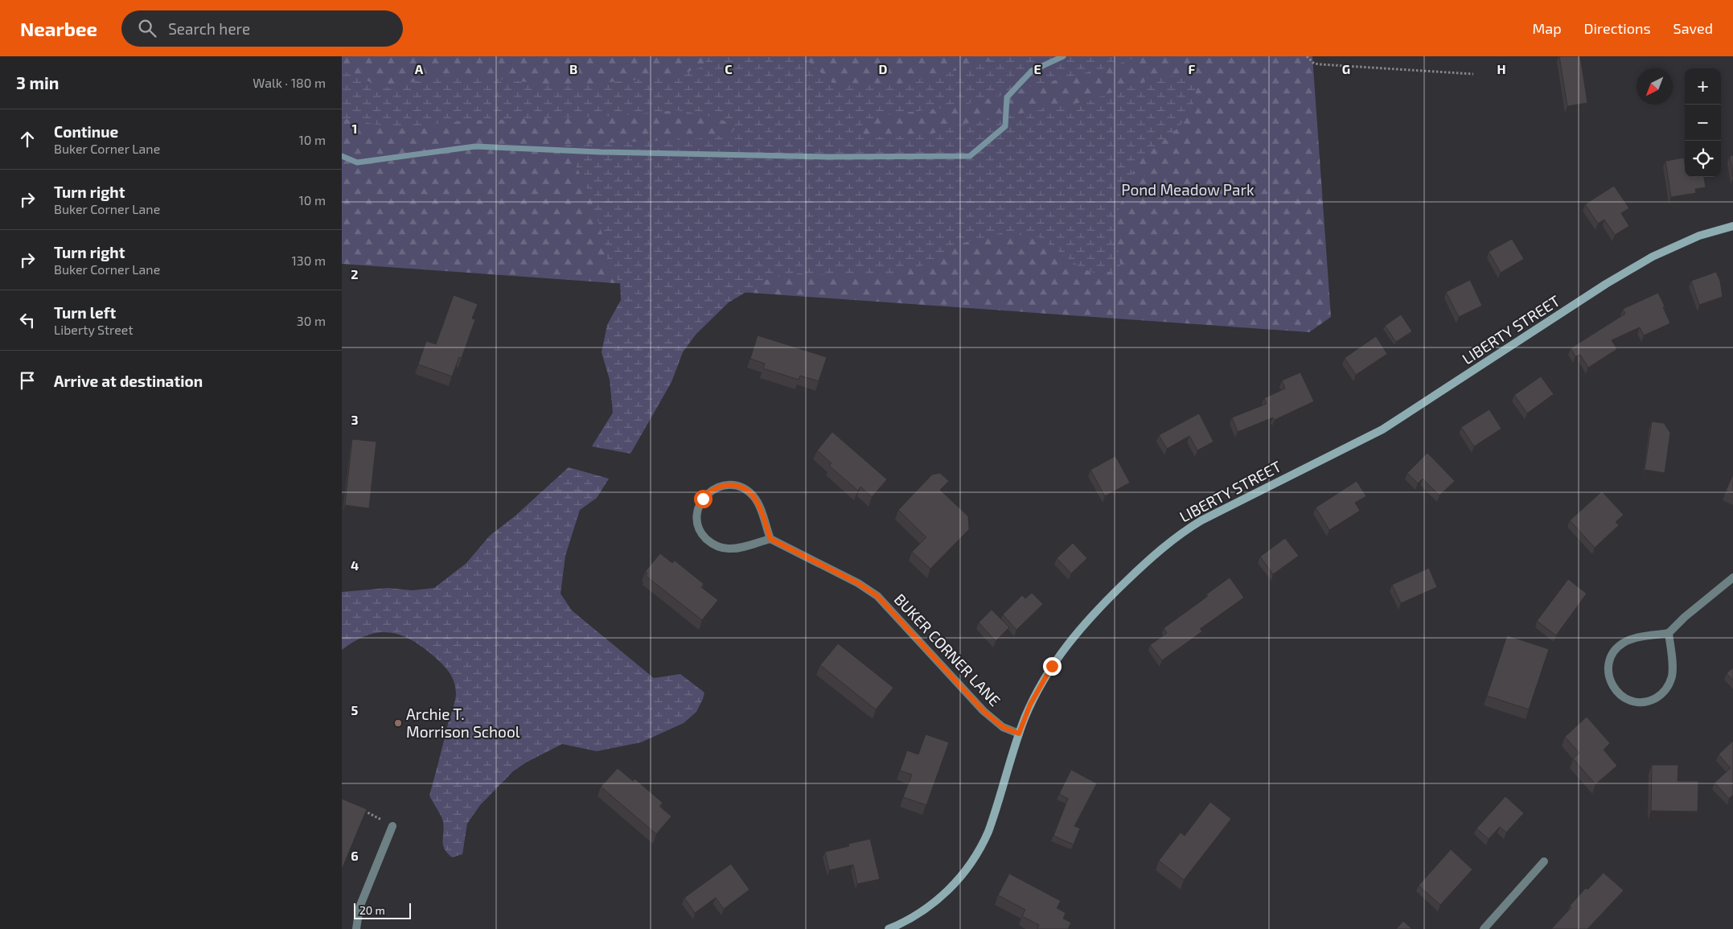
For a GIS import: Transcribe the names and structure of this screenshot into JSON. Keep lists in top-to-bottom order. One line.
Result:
{"streets":{"main road":["LIBERTY STREET"],"street":["BUKER CORNER LANE"]},"crossings":[["LIBERTY STREET","BUKER CORNER LANE"]],"parks":["Pond Meadow Park"],"places":["Archie T. Morrison School"],"scale_bar":"20 m","north":"bottom left","page":{"header":"Nearbee","search":"Search here","nav":["Map","Directions","Saved"],"heading":["3 min","Walk · 180 m"],"map_buttons":["+","−"],"list":[["Continue","Buker Corner Lane","10 m"],["Turn right","Buker Corner Lane","10 m"],["Turn right","Buker Corner Lane","130 m"],["Turn left","Liberty Street","30 m"],"Arrive at destination"],"scale":"20 m"},"grid":{"columns":["A","B","C","D","E","F","G","H"],"rows":["1","2","3","4","5","6"]}}
